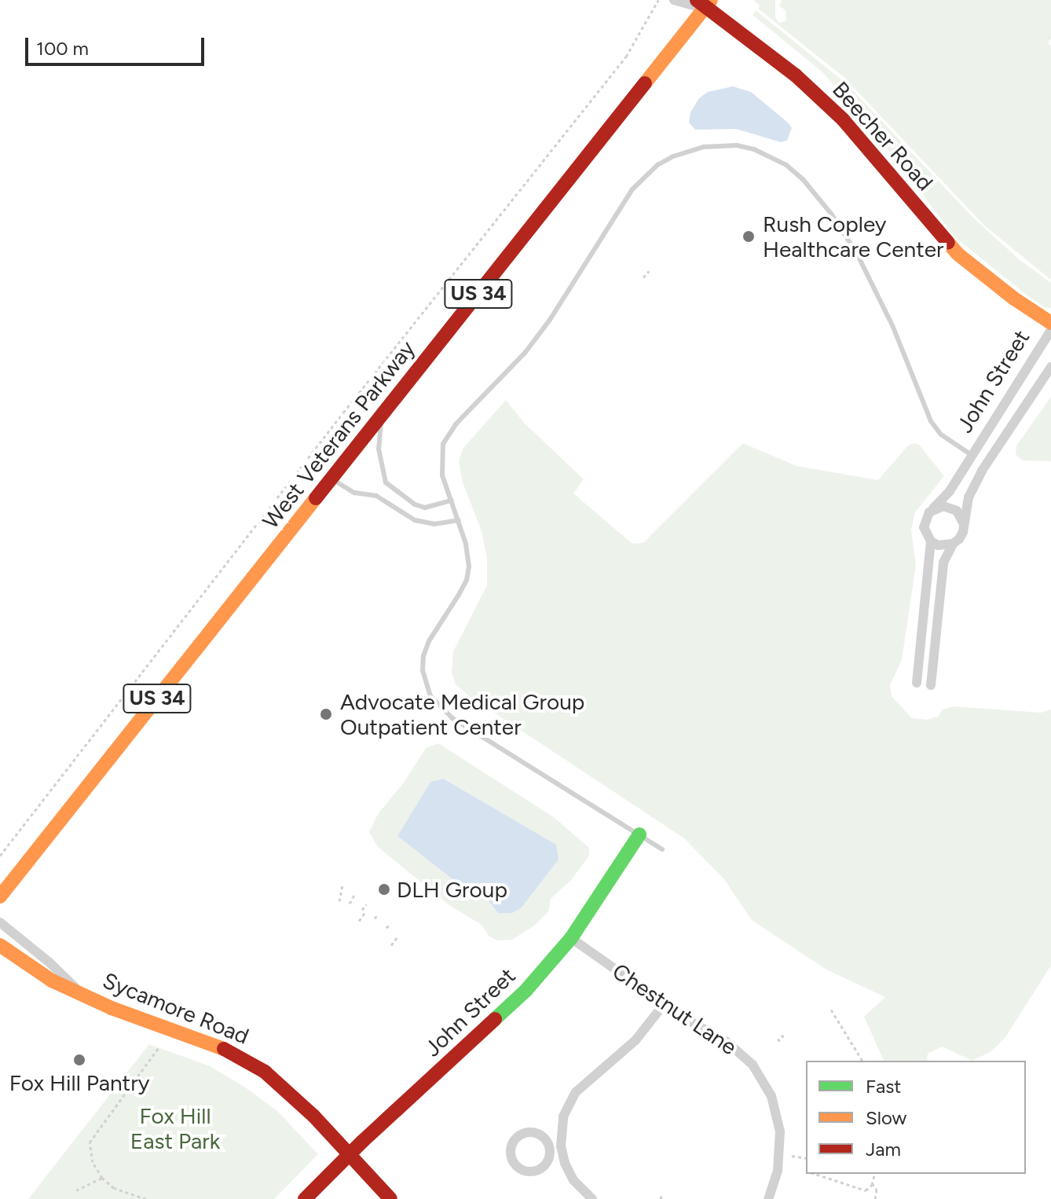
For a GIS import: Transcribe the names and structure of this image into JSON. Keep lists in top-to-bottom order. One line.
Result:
{"streets":{"street":["Beecher Road","US 34","John Street","West Veterans Parkway","Sycamore Road","Chestnut Lane"]},"crossings":[["Beecher Road","West Veterans Parkway"],["John Street","Sycamore Road"],["John Street","Chestnut Lane"]],"parks":["Fox Hill East Park"],"places":["Rush Copley Healthcare Center","Advocate Medical Group Outpatient Center","DLH Group","Fox Hill Pantry"],"legend":["Fast","Slow","Jam"],"scale_bar":"100 m"}
